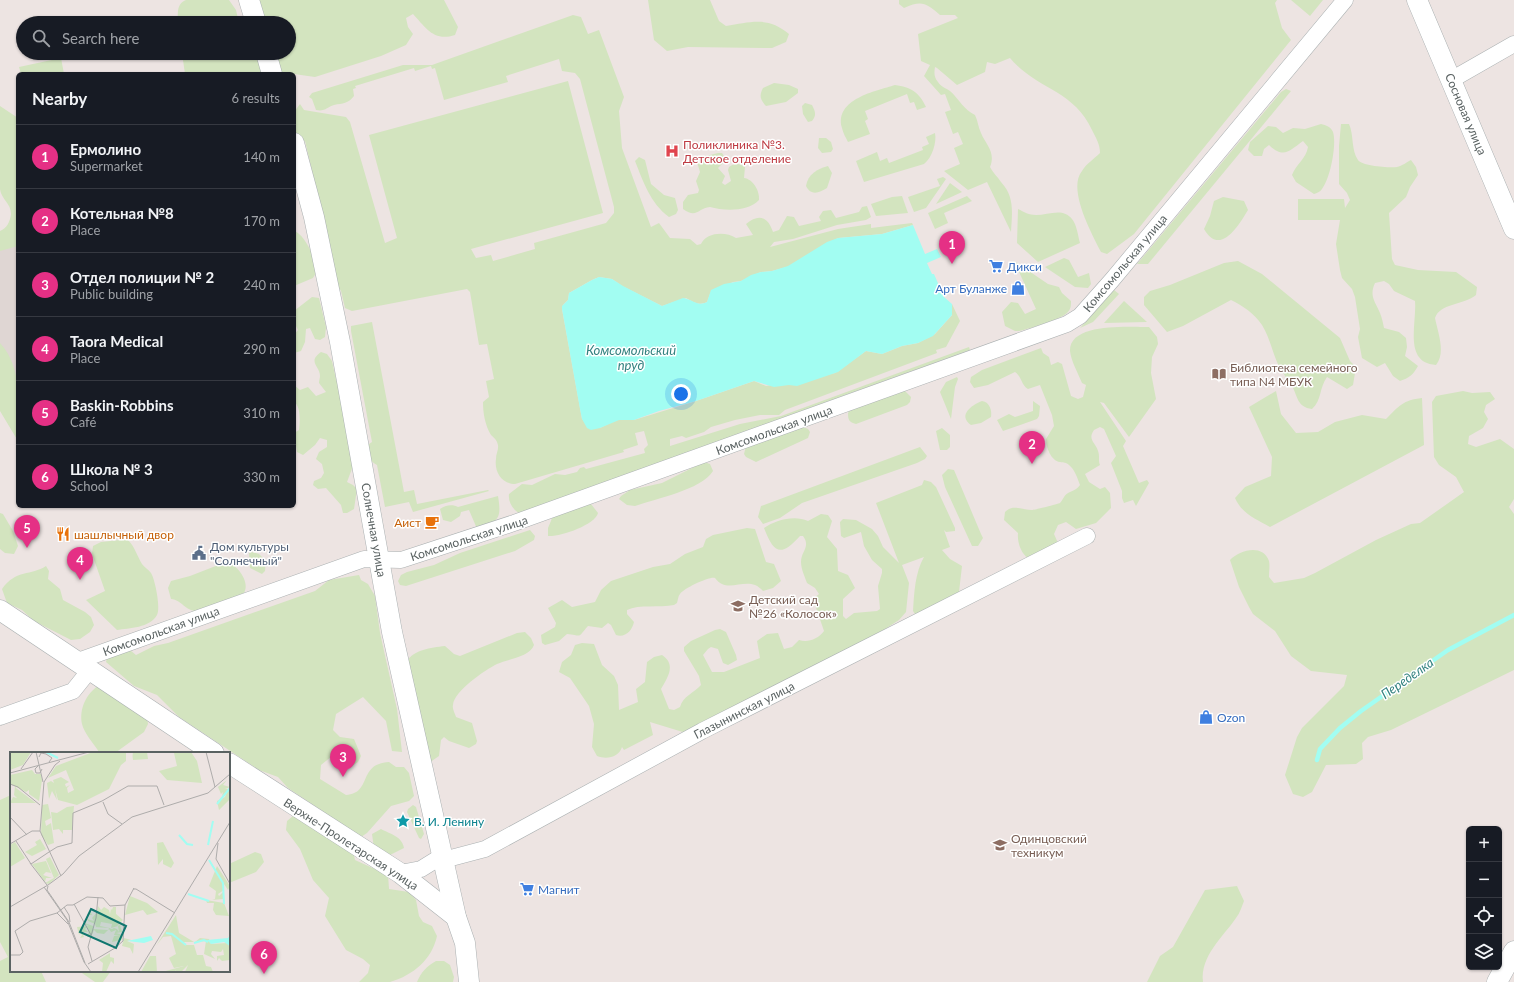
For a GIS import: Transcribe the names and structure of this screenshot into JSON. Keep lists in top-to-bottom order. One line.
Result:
{"streets":{"street":["Сосновая улица","Комсомольская улица","Солнечная улица","Глазынинская улица","Верхне-Пролетарская улица"]},"crossings":[["Комсомольская улица","Солнечная улица"],["Солнечная улица","Глазынинская улица"],["Солнечная улица","Верхне-Пролетарская улица"],["Глазынинская улица","Верхне-Пролетарская улица"]],"water":["Комсомольский пруд","Переделка"],"places":{"hospital":["Поликлиника №3. Детское отделение"],"supermarket":["Дикси","Магнит"],"shop":["Арт Буланже","Ozon"],"library":["Библиотека семейного типа N4 МБУК"],"cafe":["Аист"],"restaurant":["шашлычный двор"],"public building":["Дом культуры \"Солнечный\""],"school or university":["Детский сад №26 «Колосок»","Одинцовский техникум"],"place":["В. И. Ленину"]},"page":{"search":"Search here","heading":["Nearby","6 results"],"list":[{"mark":"1","name":"Ермолино","note":"Supermarket","value":"140 m"},{"mark":"2","name":"Котельная №8","note":"Place","value":"170 m"},{"mark":"3","name":"Отдел полиции № 2","note":"Public building","value":"240 m"},{"mark":"4","name":"Taora Medical","note":"Place","value":"290 m"},{"mark":"5","name":"Baskin-Robbins","note":"Café","value":"310 m"},{"mark":"6","name":"Школа № 3","note":"School","value":"330 m"}],"pins":["1","2","5","4","3","6"],"map_buttons":["+","−"]}}
